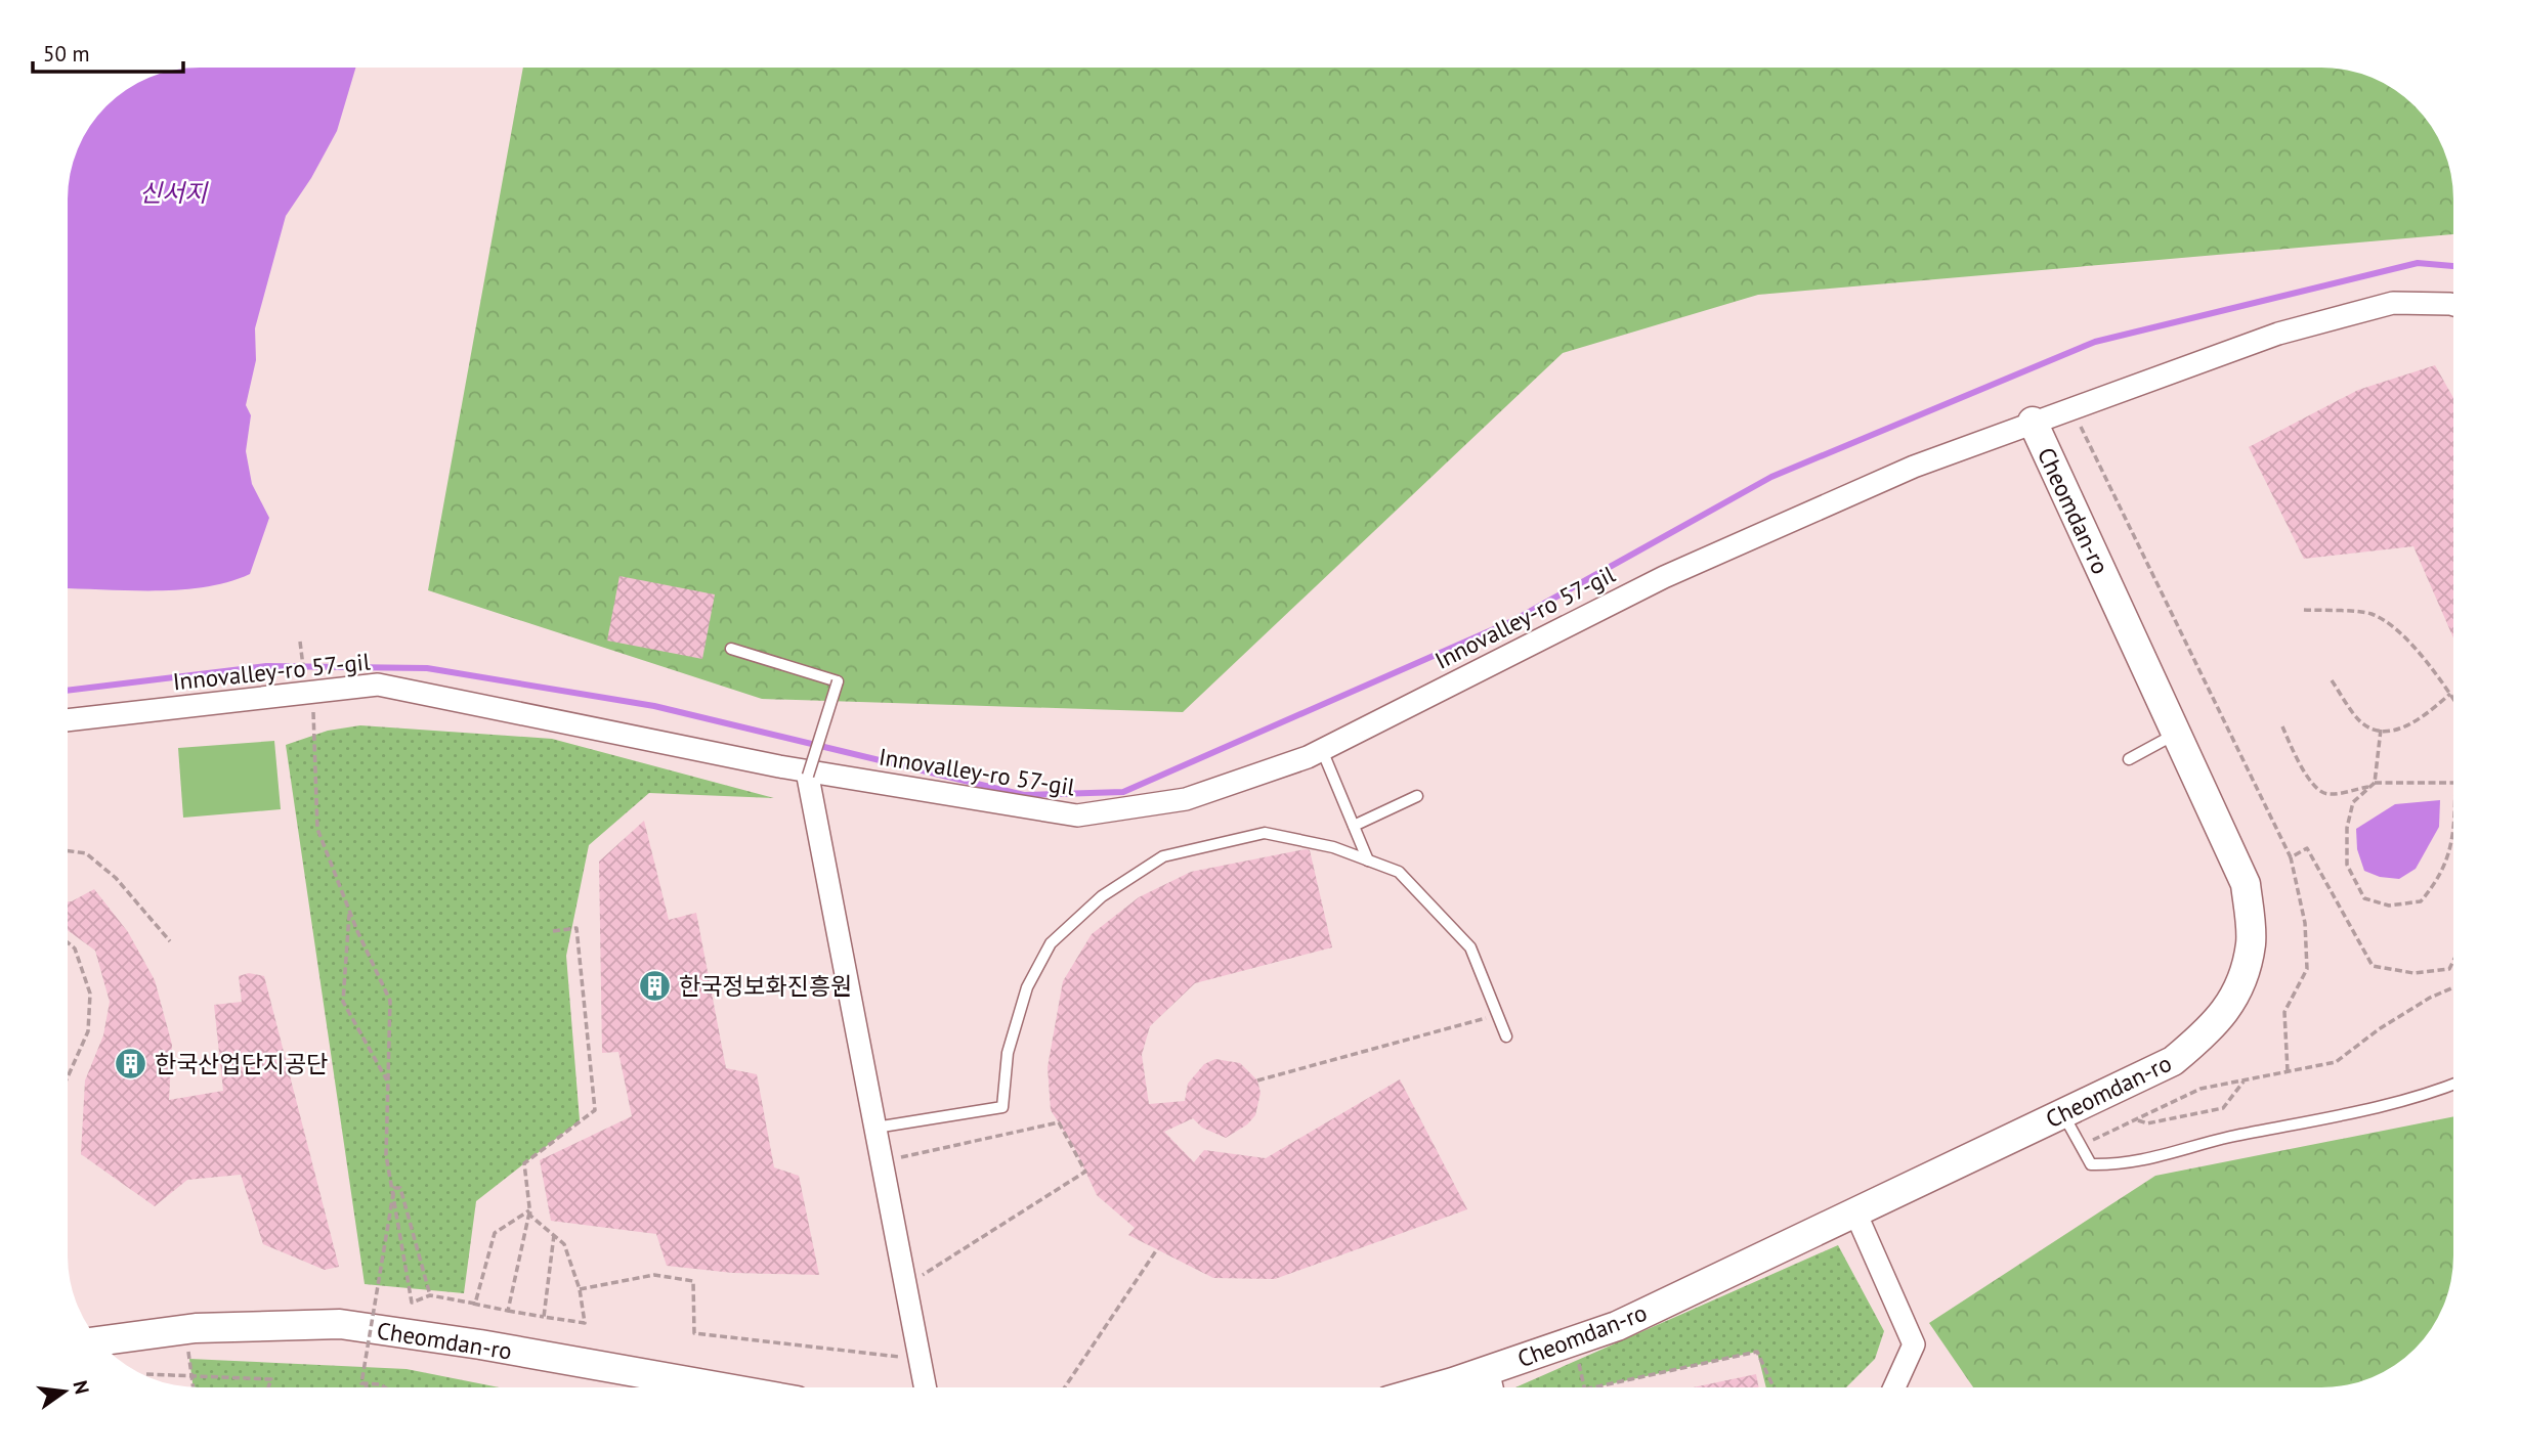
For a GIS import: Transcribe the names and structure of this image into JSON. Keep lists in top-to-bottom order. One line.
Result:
{"streets":{"street":["Cheomdan-ro","Innovalley-ro 57-gil"]},"crossings":[["Cheomdan-ro","Innovalley-ro 57-gil"]],"water":["신서지"],"places":{"building":["한국정보화진흥원","한국산업단지공단"]},"scale_bar":"50 m","north":"right"}
